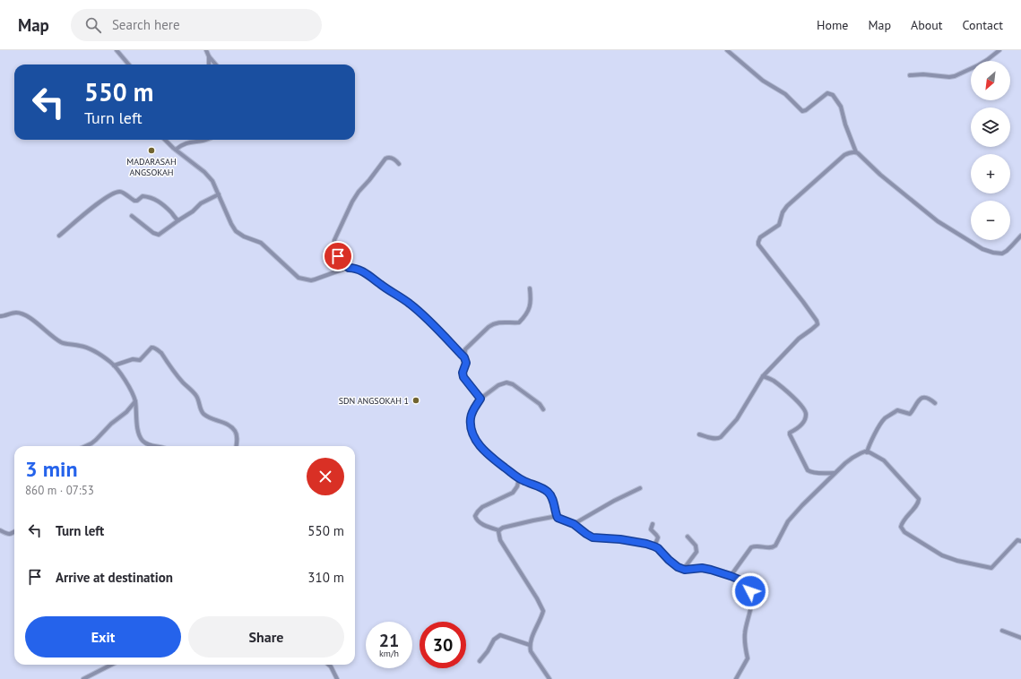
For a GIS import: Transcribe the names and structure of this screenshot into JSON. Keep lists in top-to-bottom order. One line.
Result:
{"places":["MADARASAH ANGSOKAH","SDN ANGSOKAH 1"],"north":"bottom left","page":{"header":"Map","search":"Search here","nav":["Home","Map","About","Contact"],"map_buttons":["+","−"],"turn":["550 m","Turn left"],"heading":["3 min","860 m · 07:53"],"list":[{"name":"Turn left","value":"550 m"},{"name":"Arrive at destination","value":"310 m"}],"buttons":["Exit","Share"],"speed":"21 km/h","limit":"30"}}
